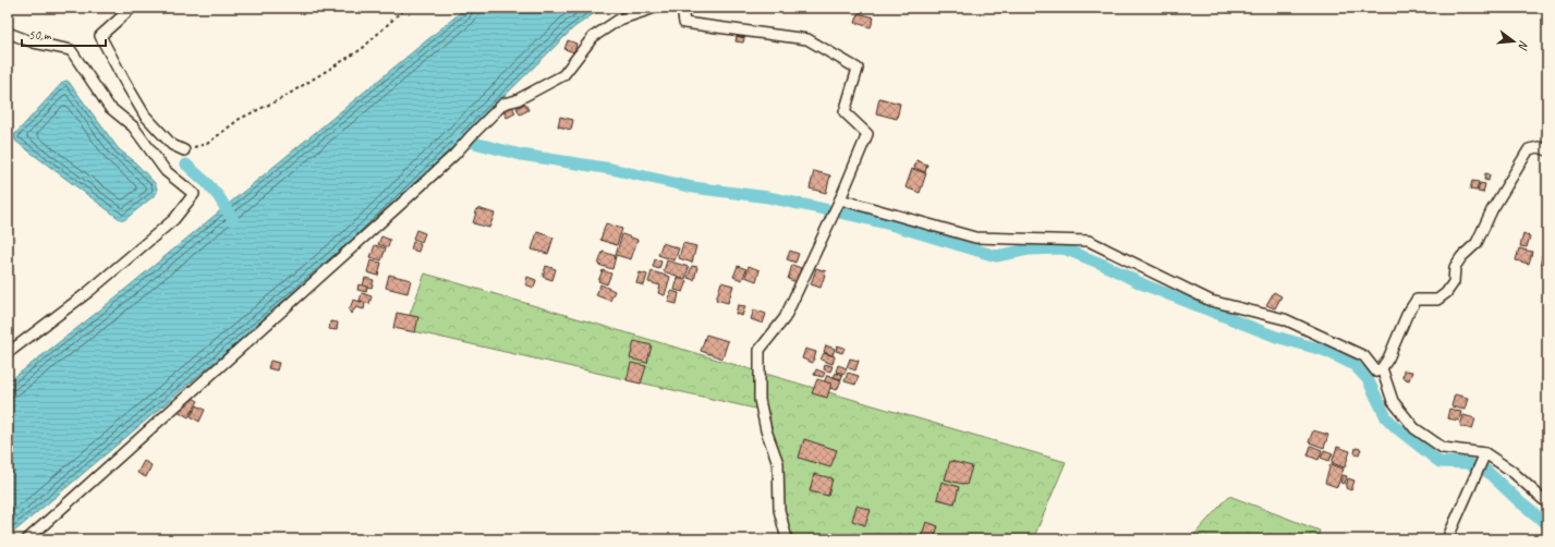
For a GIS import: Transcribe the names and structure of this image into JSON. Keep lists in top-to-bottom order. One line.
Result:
{"scale_bar":"50 m","north":"right"}
